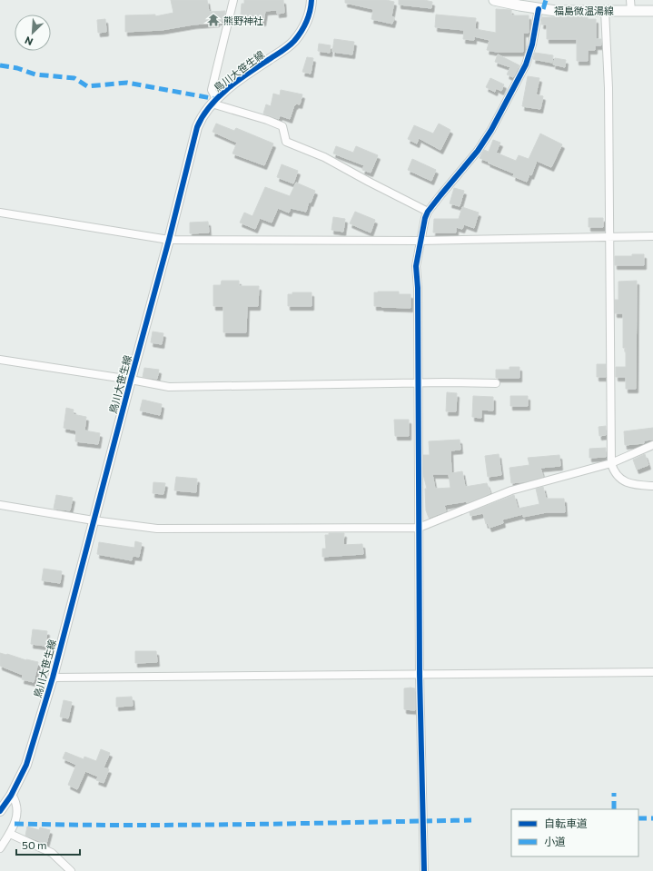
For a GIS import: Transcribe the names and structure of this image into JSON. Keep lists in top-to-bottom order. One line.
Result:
{"streets":{"main road":["福島微温湯線"],"street":["鳥川大笹生線"]},"places":{"temple":["熊野神社"]},"legend":["自転車道","小道"],"scale_bar":"50 m","north":"bottom left"}
